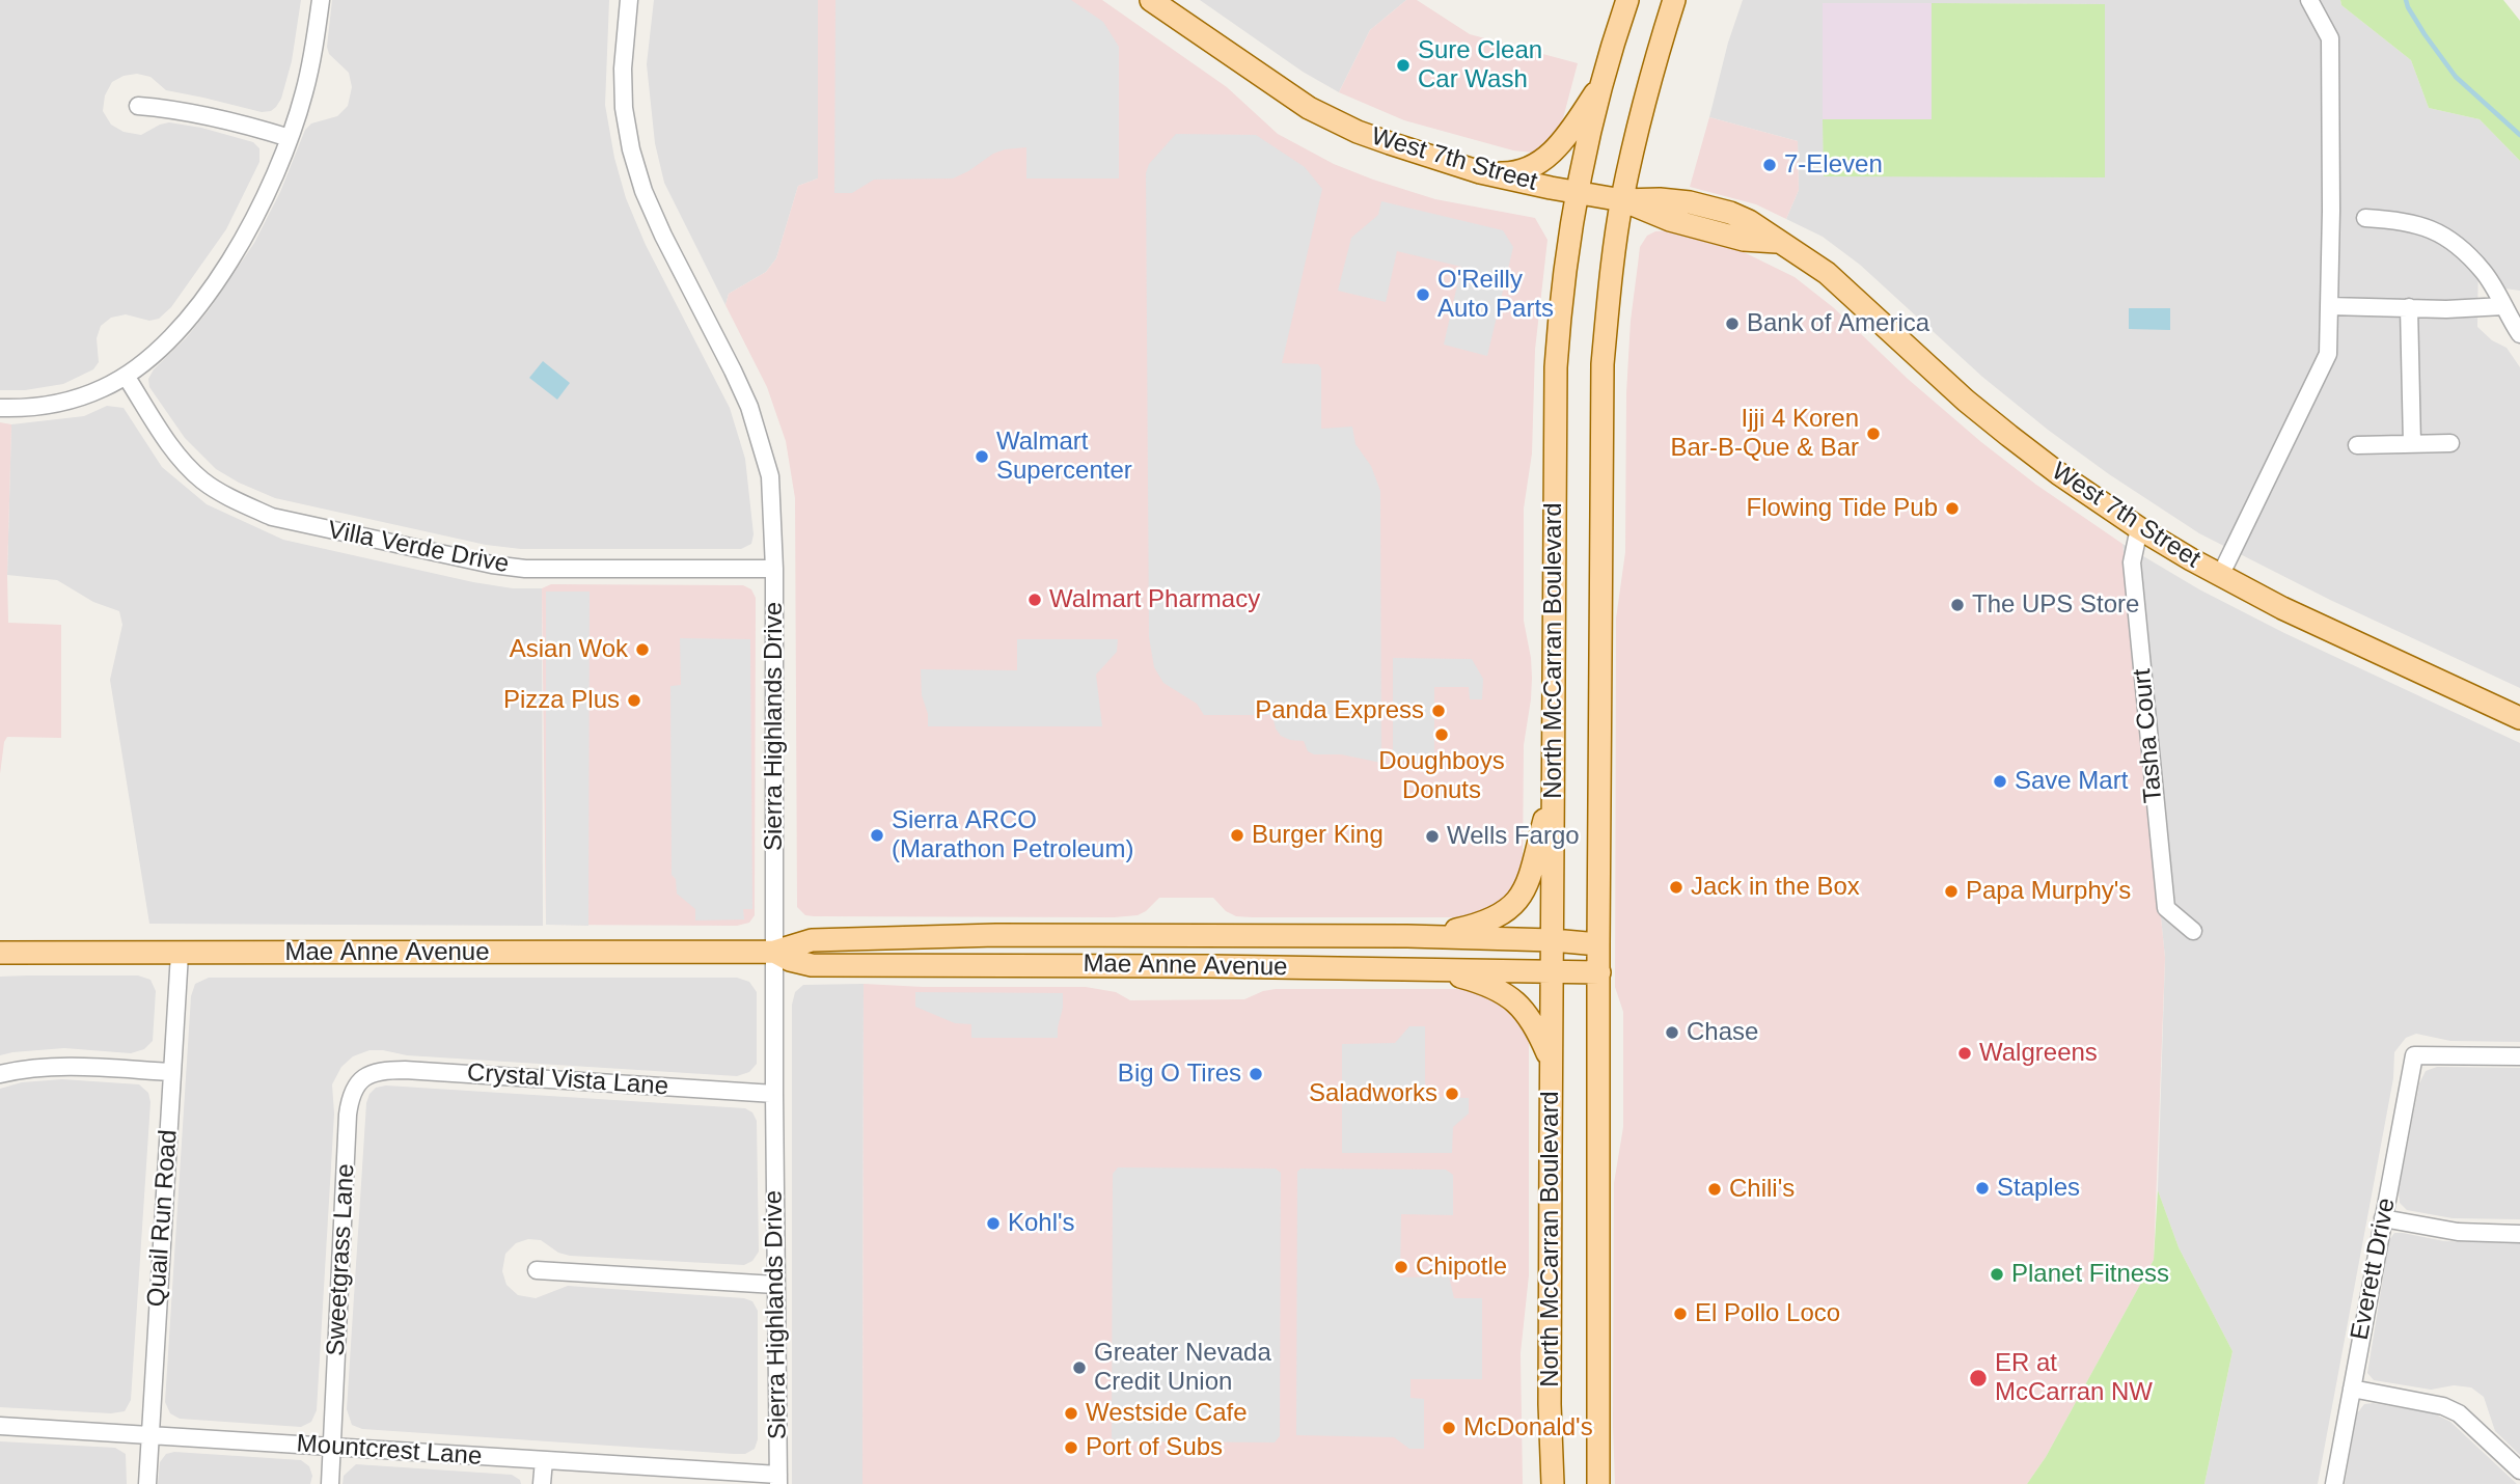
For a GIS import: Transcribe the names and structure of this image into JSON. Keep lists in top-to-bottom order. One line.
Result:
{"streets":{"main road":["West 7th Street","North McCarran Boulevard","Mae Anne Avenue"],"street":["Villa Verde Drive","Sierra Highlands Drive","Tasha Court","Crystal Vista Lane","Quail Run Road","Sweetgrass Lane","Everett Drive","Mountcrest Lane"]},"crossings":[["West 7th Street","North McCarran Boulevard"],["West 7th Street","Tasha Court"],["Villa Verde Drive","Sierra Highlands Drive"],["North McCarran Boulevard","Mae Anne Avenue"],["Sierra Highlands Drive","Mae Anne Avenue"],["Sierra Highlands Drive","Crystal Vista Lane"],["Sierra Highlands Drive","Mountcrest Lane"],["Mae Anne Avenue","Quail Run Road"],["Crystal Vista Lane","Sweetgrass Lane"],["Quail Run Road","Mountcrest Lane"],["Sweetgrass Lane","Mountcrest Lane"]],"places":["Sure Clean Car Wash","7-Eleven","O'Reilly Auto Parts","Bank of America","Ijji 4 Koren Bar-B-Que & Bar","Walmart Supercenter","Flowing Tide Pub","Walmart Pharmacy","The UPS Store","Asian Wok","Pizza Plus","Panda Express","Doughboys Donuts","Save Mart","Sierra ARCO (Marathon Petroleum)","Burger King","Wells Fargo","Jack in the Box","Papa Murphy's","Chase","Walgreens","Big O Tires","Saladworks","Staples","Chili's","Kohl's","Chipotle","Planet Fitness","El Pollo Loco","Greater Nevada Credit Union","ER at McCarran NW","Westside Cafe","McDonald's","Port of Subs"]}
